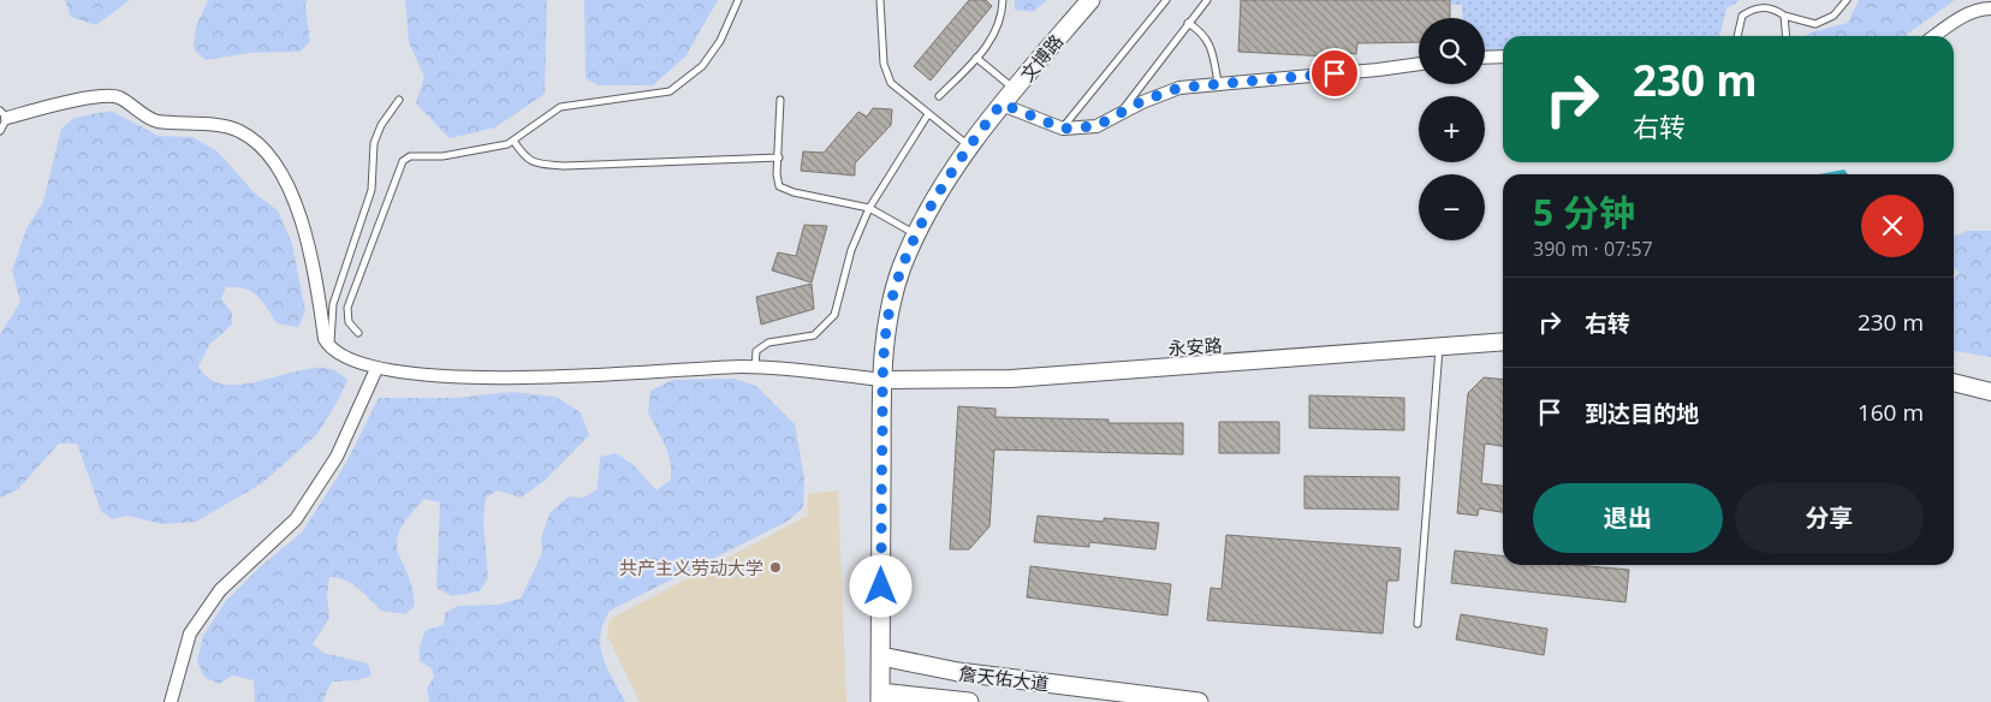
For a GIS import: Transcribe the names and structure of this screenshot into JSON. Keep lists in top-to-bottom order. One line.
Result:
{"streets":{"main road":["文博路","詹天佑大道"],"street":["永安路"]},"crossings":[["文博路","永安路"],["文博路","詹天佑大道"]],"places":["共产主义劳动大学"],"page":{"map_buttons":["+","−"],"turn":["230 m","右转"],"heading":["5 分钟","390 m · 07:57"],"list":[{"name":"右转","value":"230 m"},{"name":"到达目的地","value":"160 m"}],"buttons":["退出","分享"]}}
